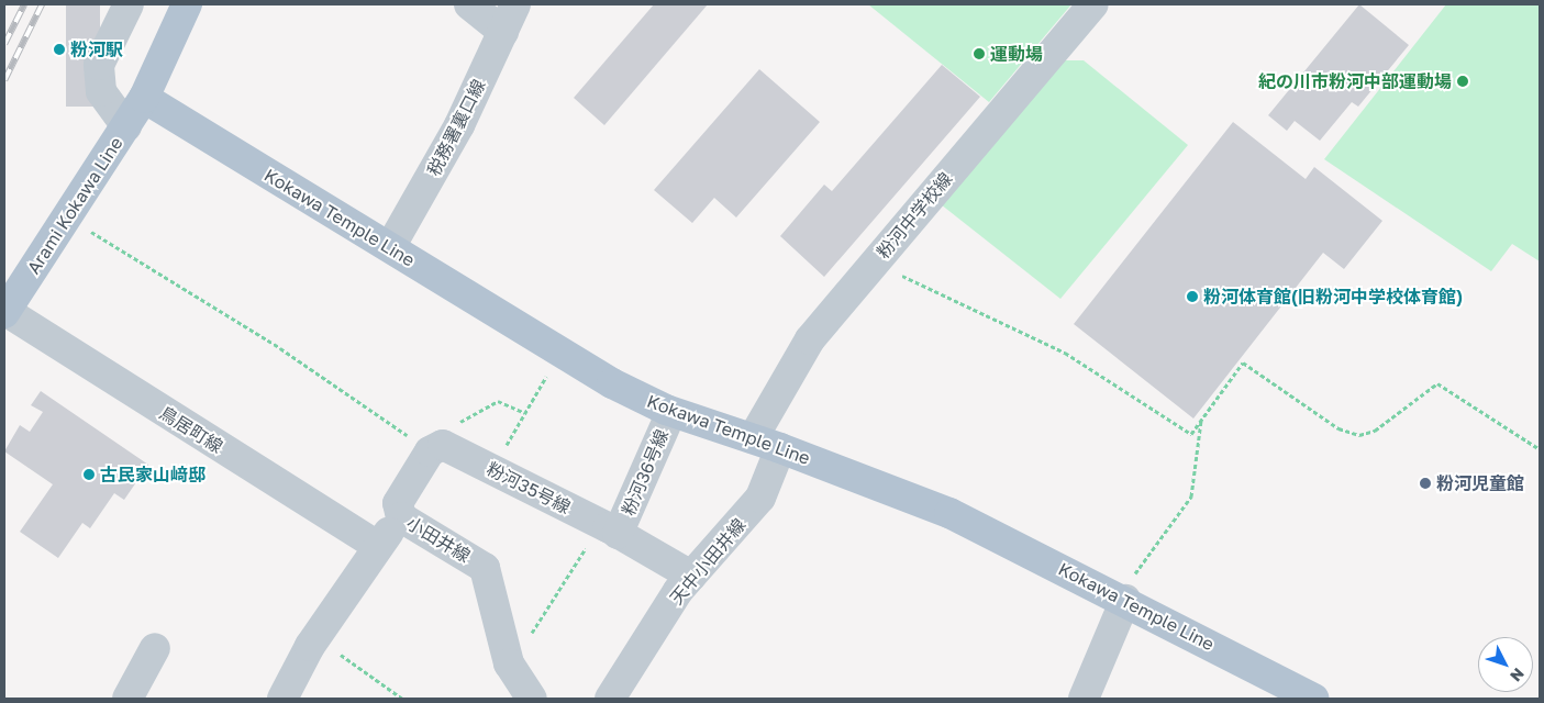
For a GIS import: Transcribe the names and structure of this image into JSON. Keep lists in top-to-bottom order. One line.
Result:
{"streets":{"main road":["Arami Kokawa Line","Kokawa Temple Line"],"street":["税務署裏口線","粉河中学校線","鳥居町線","粉河36号線","粉河35号線","小田井線","天中小田井線"]},"crossings":[["税務署裏口線","Kokawa Temple Line"],["Arami Kokawa Line","Kokawa Temple Line"],["Arami Kokawa Line","鳥居町線"],["粉河中学校線","Kokawa Temple Line"],["粉河中学校線","天中小田井線"],["Kokawa Temple Line","粉河36号線"],["Kokawa Temple Line","天中小田井線"],["鳥居町線","小田井線"],["粉河36号線","粉河35号線"],["粉河35号線","天中小田井線"]],"places":["粉河駅","運動場","紀の川市粉河中部運動場","粉河体育館(旧粉河中学校体育館)","古民家山﨑邸","粉河児童館"],"north":"bottom right"}
